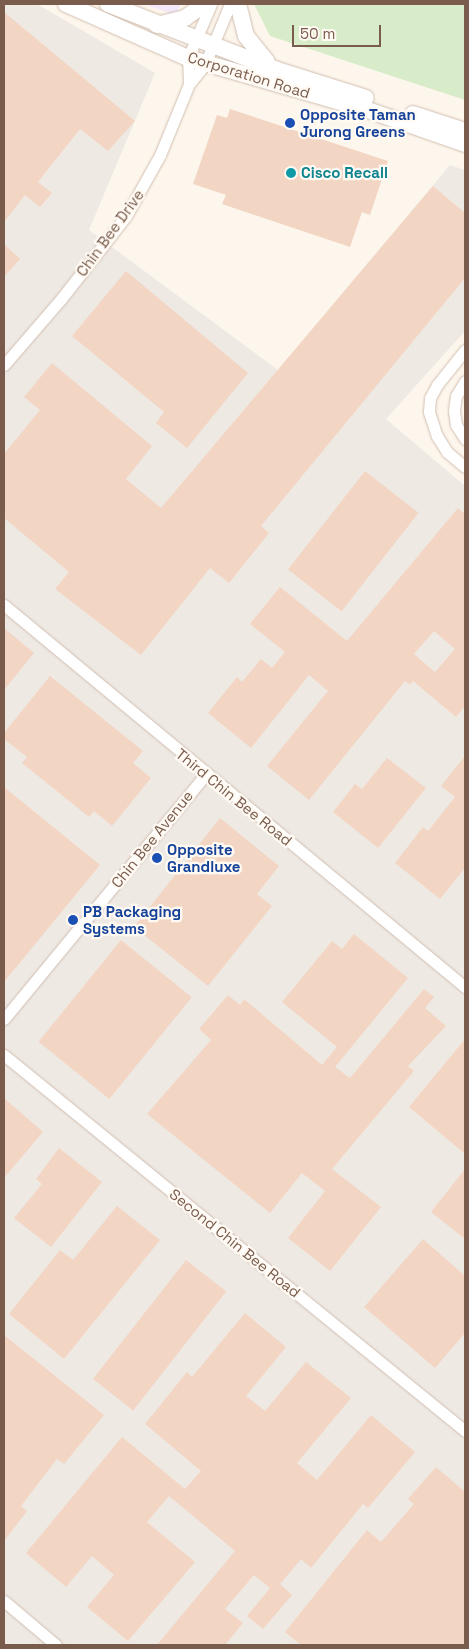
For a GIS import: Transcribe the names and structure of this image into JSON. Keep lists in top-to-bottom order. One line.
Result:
{"streets":{"main road":["Corporation Road"],"street":["Chin Bee Drive","Third Chin Bee Road","Chin Bee Avenue","Second Chin Bee Road"]},"crossings":[["Corporation Road","Chin Bee Drive"],["Third Chin Bee Road","Chin Bee Avenue"]],"places":["Opposite Taman Jurong Greens","Cisco Recall","Opposite Grandluxe","PB Packaging Systems"],"scale_bar":"50 m"}
